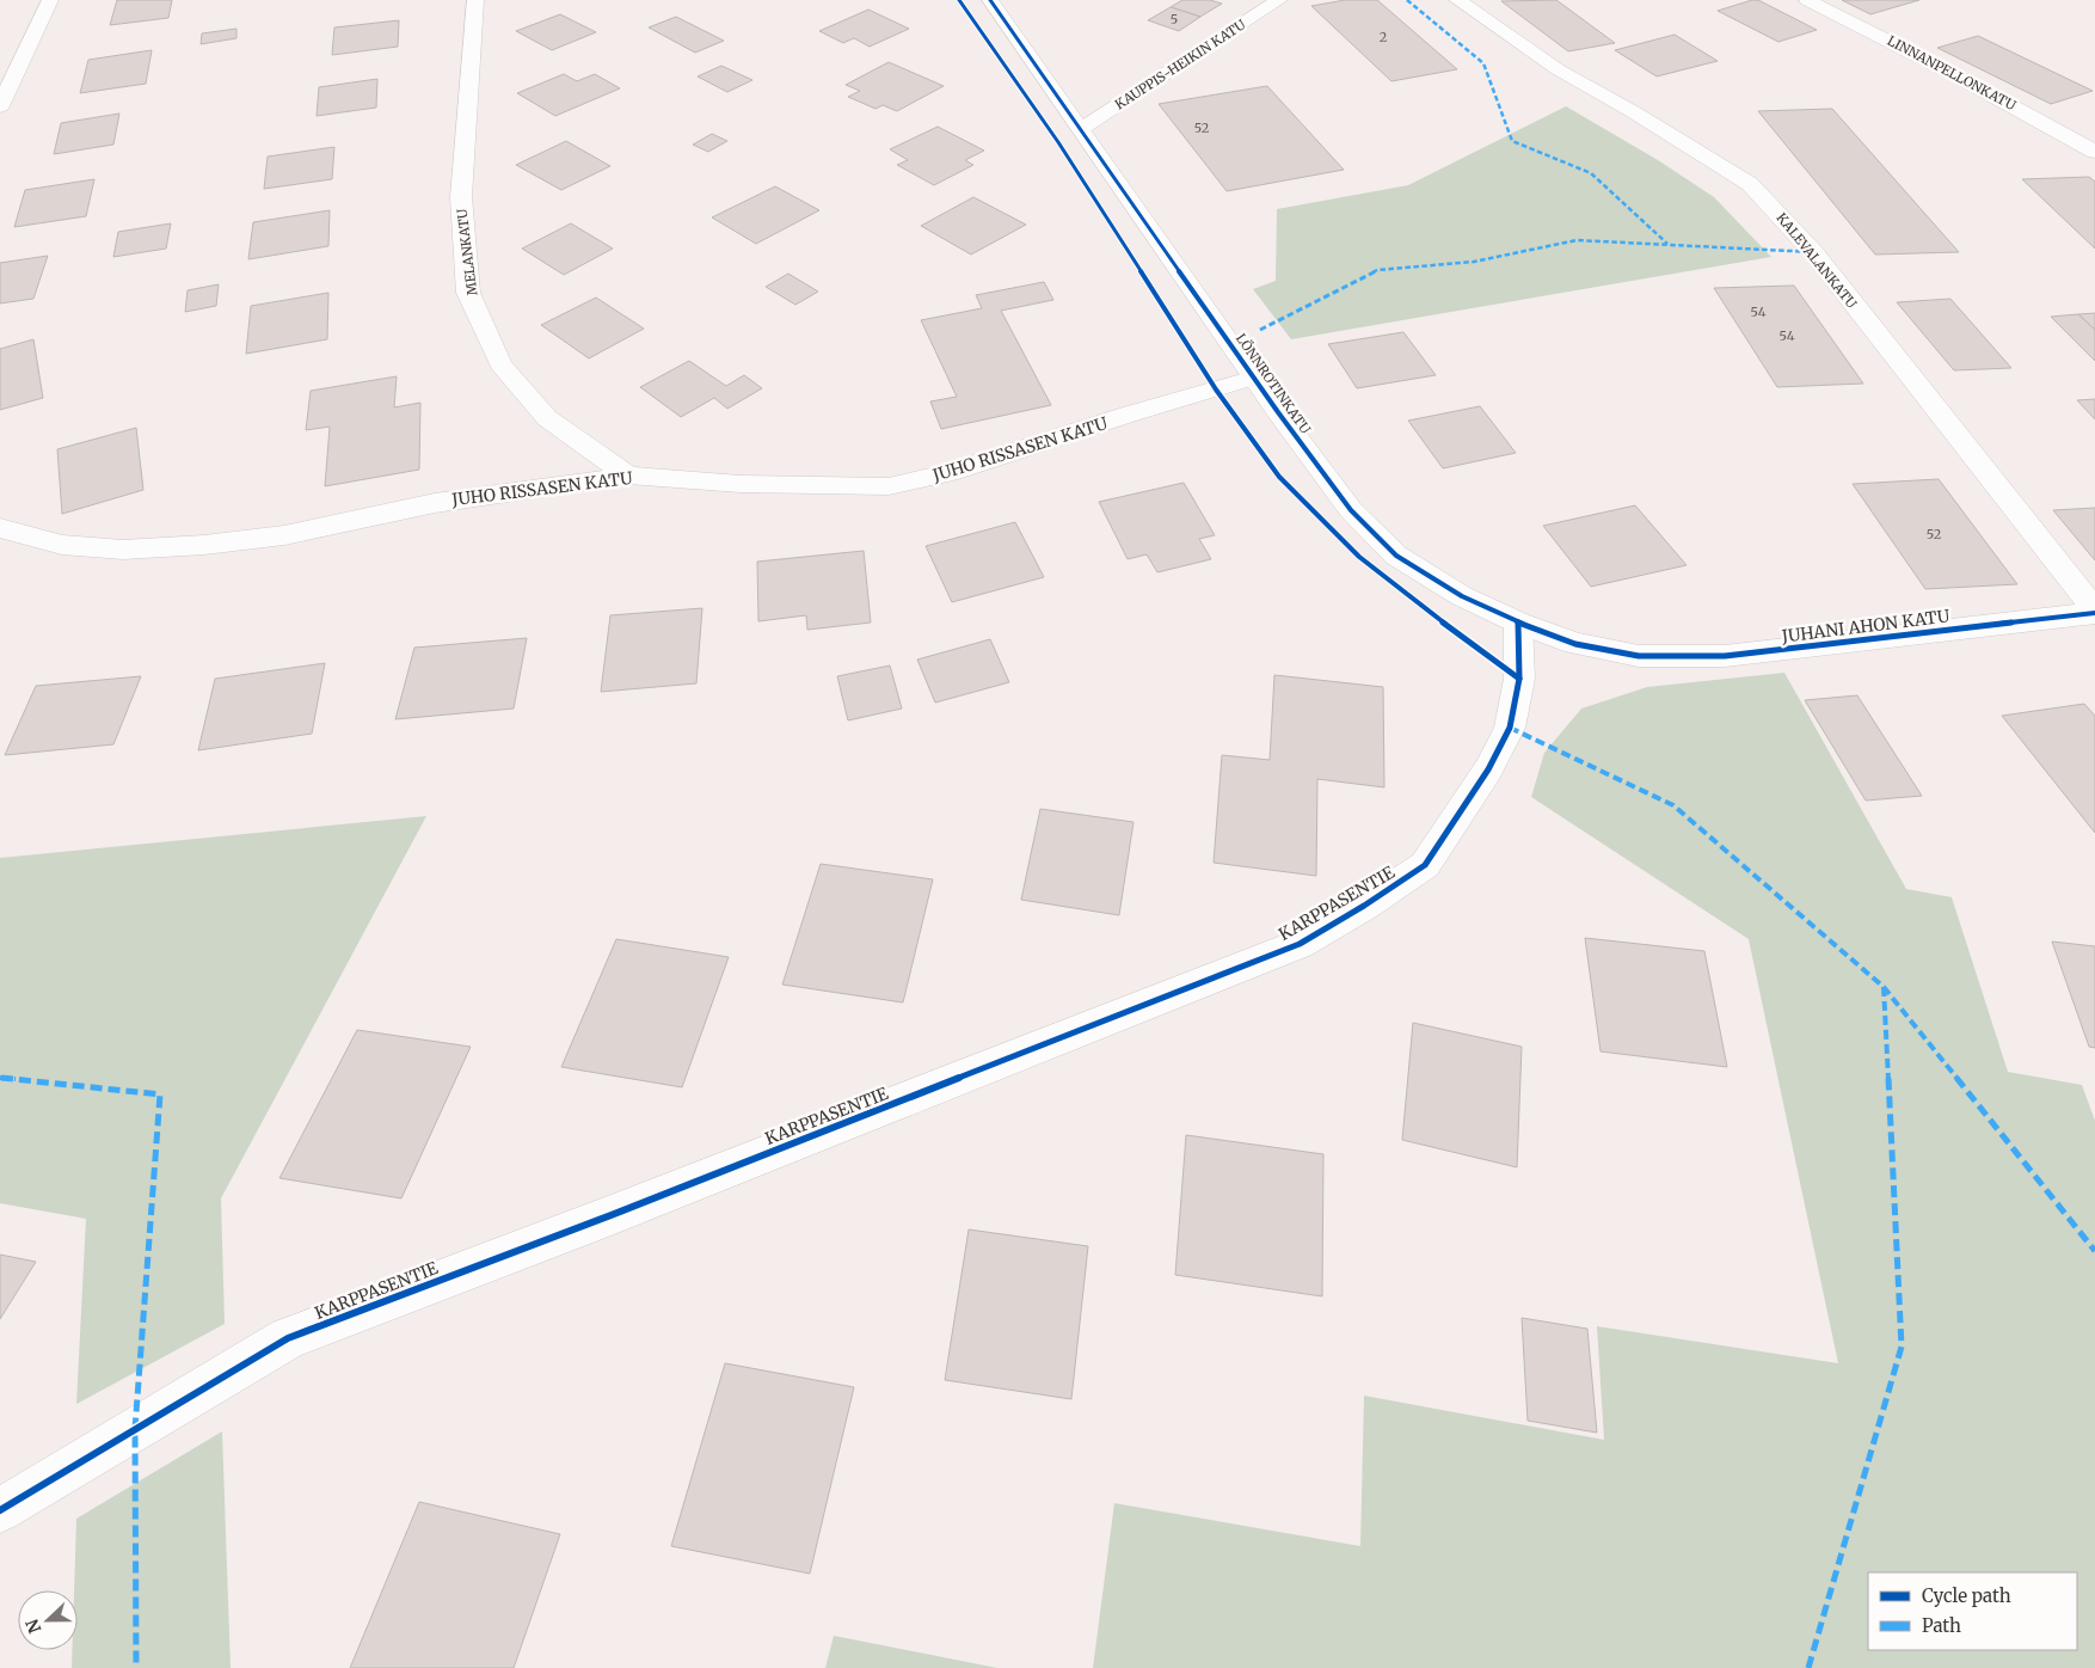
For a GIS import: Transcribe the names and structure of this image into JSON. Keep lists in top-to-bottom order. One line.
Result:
{"streets":{"street":["KAUPPIS-HEIKIN KATU","LINNANPELLONKATU","MELANKATU","KALEVALANKATU","LÖNNROTINKATU","JUHO RISSASEN KATU","JUHANI AHON KATU","KARPPASENTIE"]},"crossings":[["KAUPPIS-HEIKIN KATU","LÖNNROTINKATU"],["MELANKATU","JUHO RISSASEN KATU"],["KALEVALANKATU","JUHANI AHON KATU"],["LÖNNROTINKATU","JUHO RISSASEN KATU"],["LÖNNROTINKATU","JUHANI AHON KATU"],["LÖNNROTINKATU","KARPPASENTIE"]],"house_numbers":["5","2","52","54","54","52"],"legend":["Cycle path","Path"],"north":"left"}
